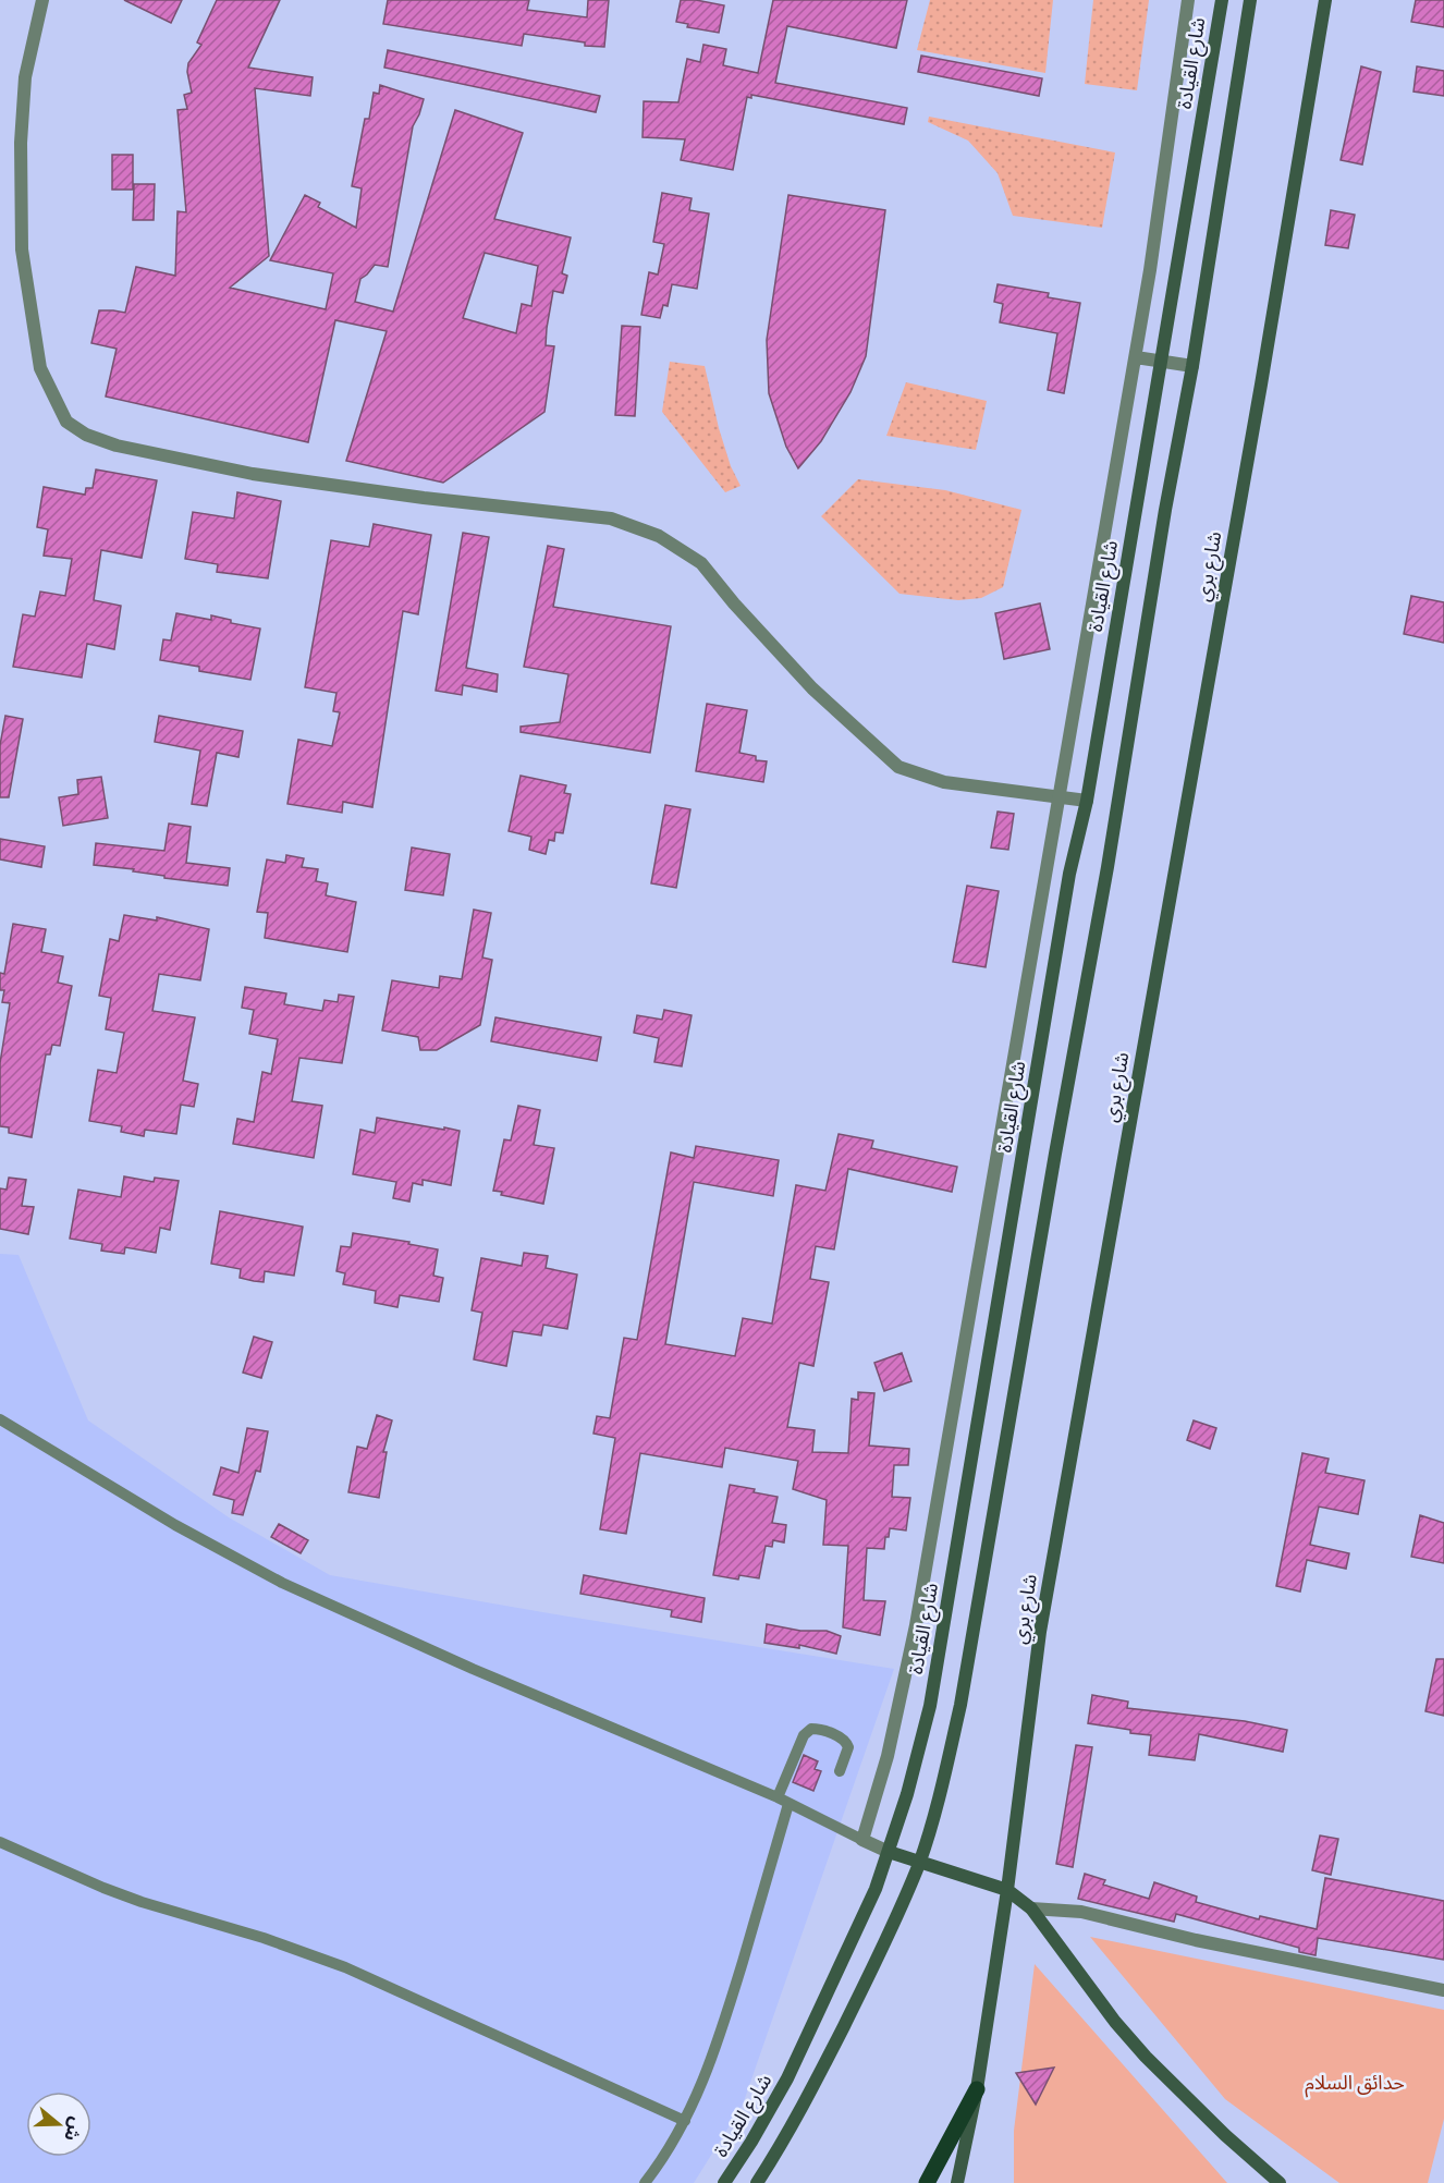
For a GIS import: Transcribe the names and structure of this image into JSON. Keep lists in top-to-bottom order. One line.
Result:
{"streets":{"main road":["شارع القيادة","شارع بري"]},"parks":["حدائق السلام"],"north":"right"}
